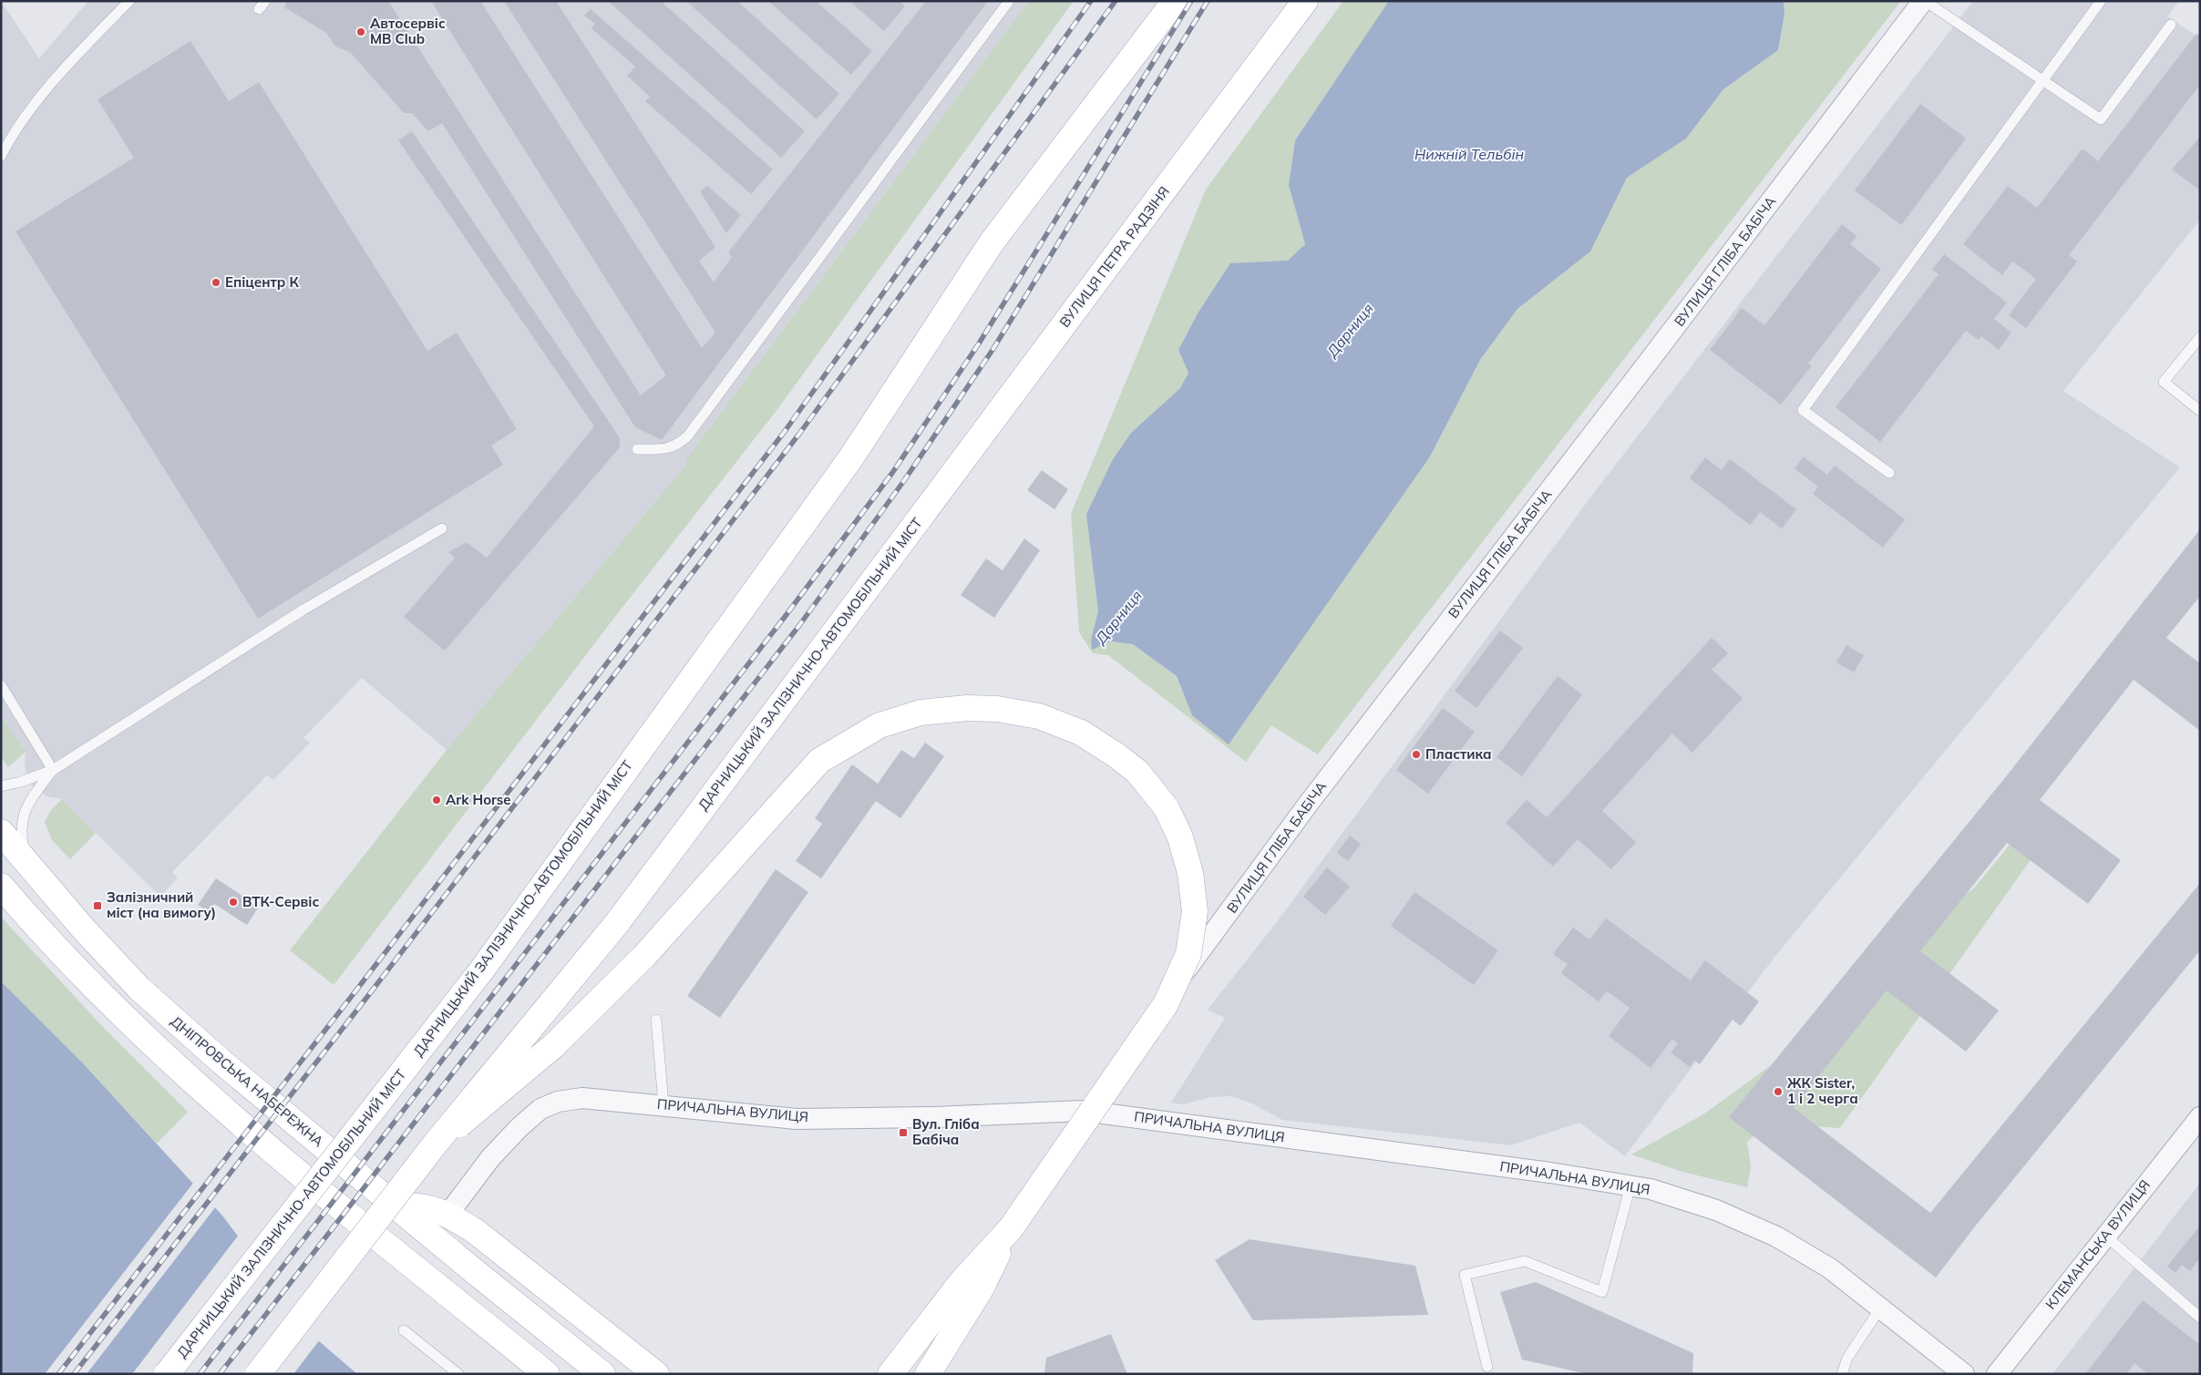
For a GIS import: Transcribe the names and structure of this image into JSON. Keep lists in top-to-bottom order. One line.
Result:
{"streets":{"main road":["ВУЛИЦЯ ПЕТРА РАДЗІНЯ","ДАРНИЦЬКИЙ ЗАЛІЗНИЧНО-АВТОМОБІЛЬНИЙ МІСТ","ДНІПРОВСЬКА НАБЕРЕЖНА"],"street":["ВУЛИЦЯ ГЛІБА БАБІЧА","ПРИЧАЛЬНА ВУЛИЦЯ","КЛЕМАНСЬКА ВУЛИЦЯ"]},"crossings":[["ВУЛИЦЯ ПЕТРА РАДЗІНЯ","ДАРНИЦЬКИЙ ЗАЛІЗНИЧНО-АВТОМОБІЛЬНИЙ МІСТ"],["ВУЛИЦЯ ГЛІБА БАБІЧА","ПРИЧАЛЬНА ВУЛИЦЯ"]],"water":["Нижній Тельбін","Дарниця"],"places":{"other":["Автосервіс MB Club","Епіцентр К","Пластика","Ark Horse","ВТК-Сервіс","ЖК Sister, 1 і 2 черга"],"transit":["Залізничний міст (на вимогу)","Вул. Гліба Бабіча"]}}
